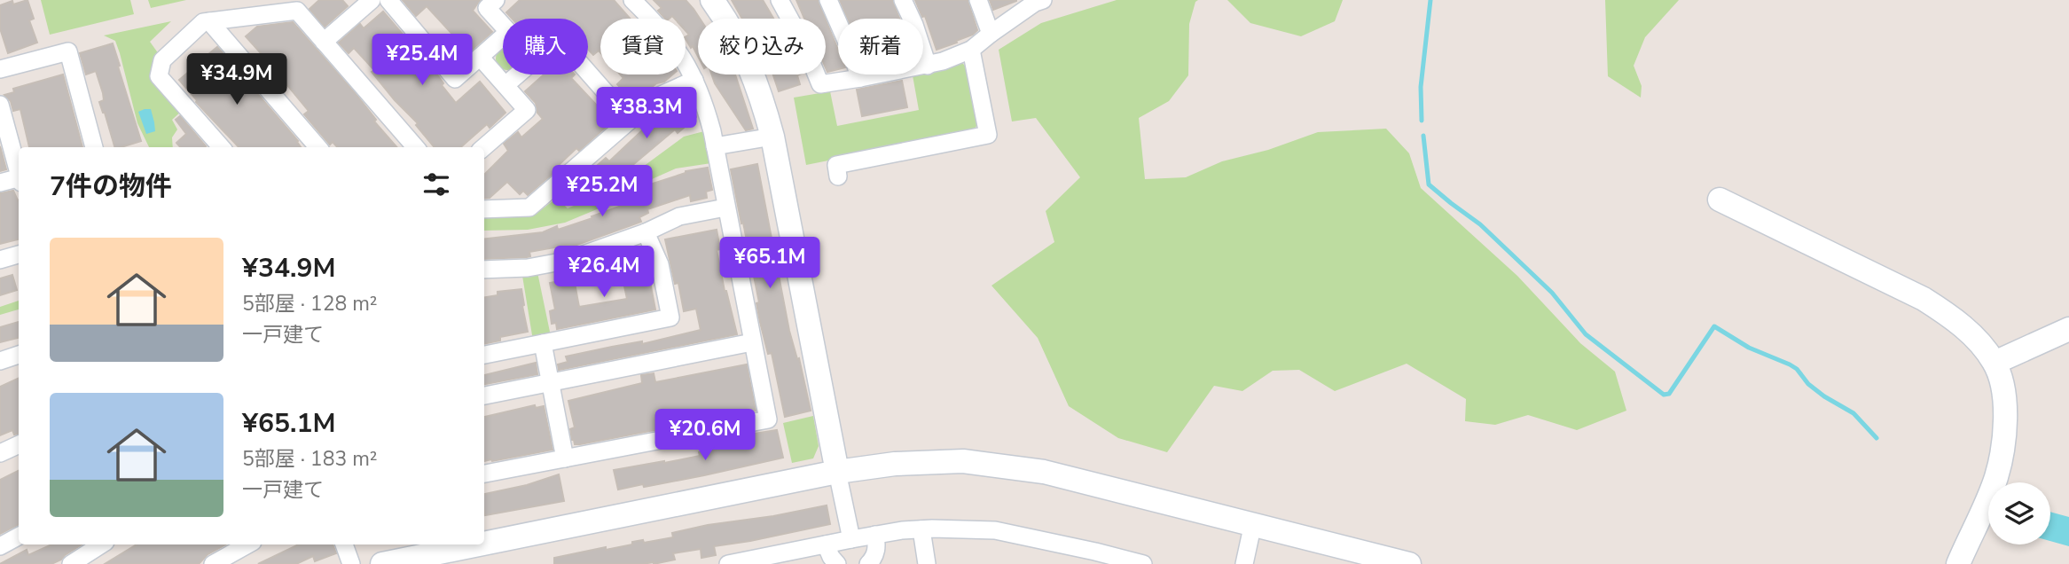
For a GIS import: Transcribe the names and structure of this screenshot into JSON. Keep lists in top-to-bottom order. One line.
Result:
{"page":{"chip":["購入","賃貸","絞り込み","新着"],"price":["¥25.4M","¥34.9M","¥38.3M","¥25.2M","¥65.1M","¥26.4M","¥20.6M"],"heading":"7件の物件","list":[{"name":"¥34.9M","note":"5部屋 · 128 m² · 一戸建て"},{"name":"¥65.1M","note":"5部屋 · 183 m² · 一戸建て"}]}}
